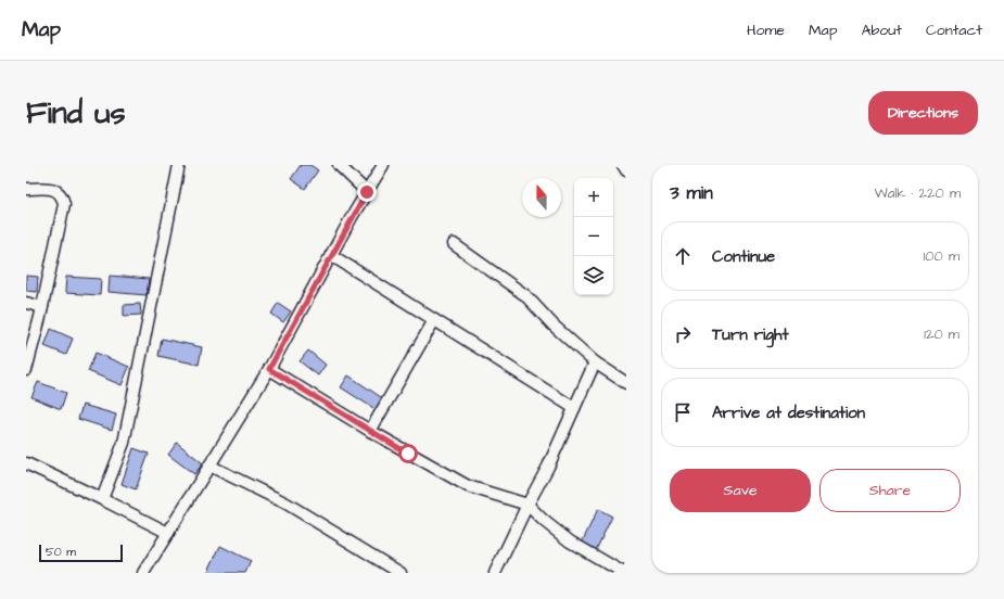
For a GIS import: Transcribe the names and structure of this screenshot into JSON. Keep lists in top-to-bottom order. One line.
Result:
{"scale_bar":"50 m","north":"top","page":{"header":"Map","nav":["Home","Map","About","Contact"],"buttons":["Directions",["Save","Share"]],"title":"Find us","heading":["3 min","Walk · 220 m"],"map_buttons":["+","−"],"list":[["Continue","100 m"],["Turn right","120 m"],"Arrive at destination"],"scale":"50 m"}}
